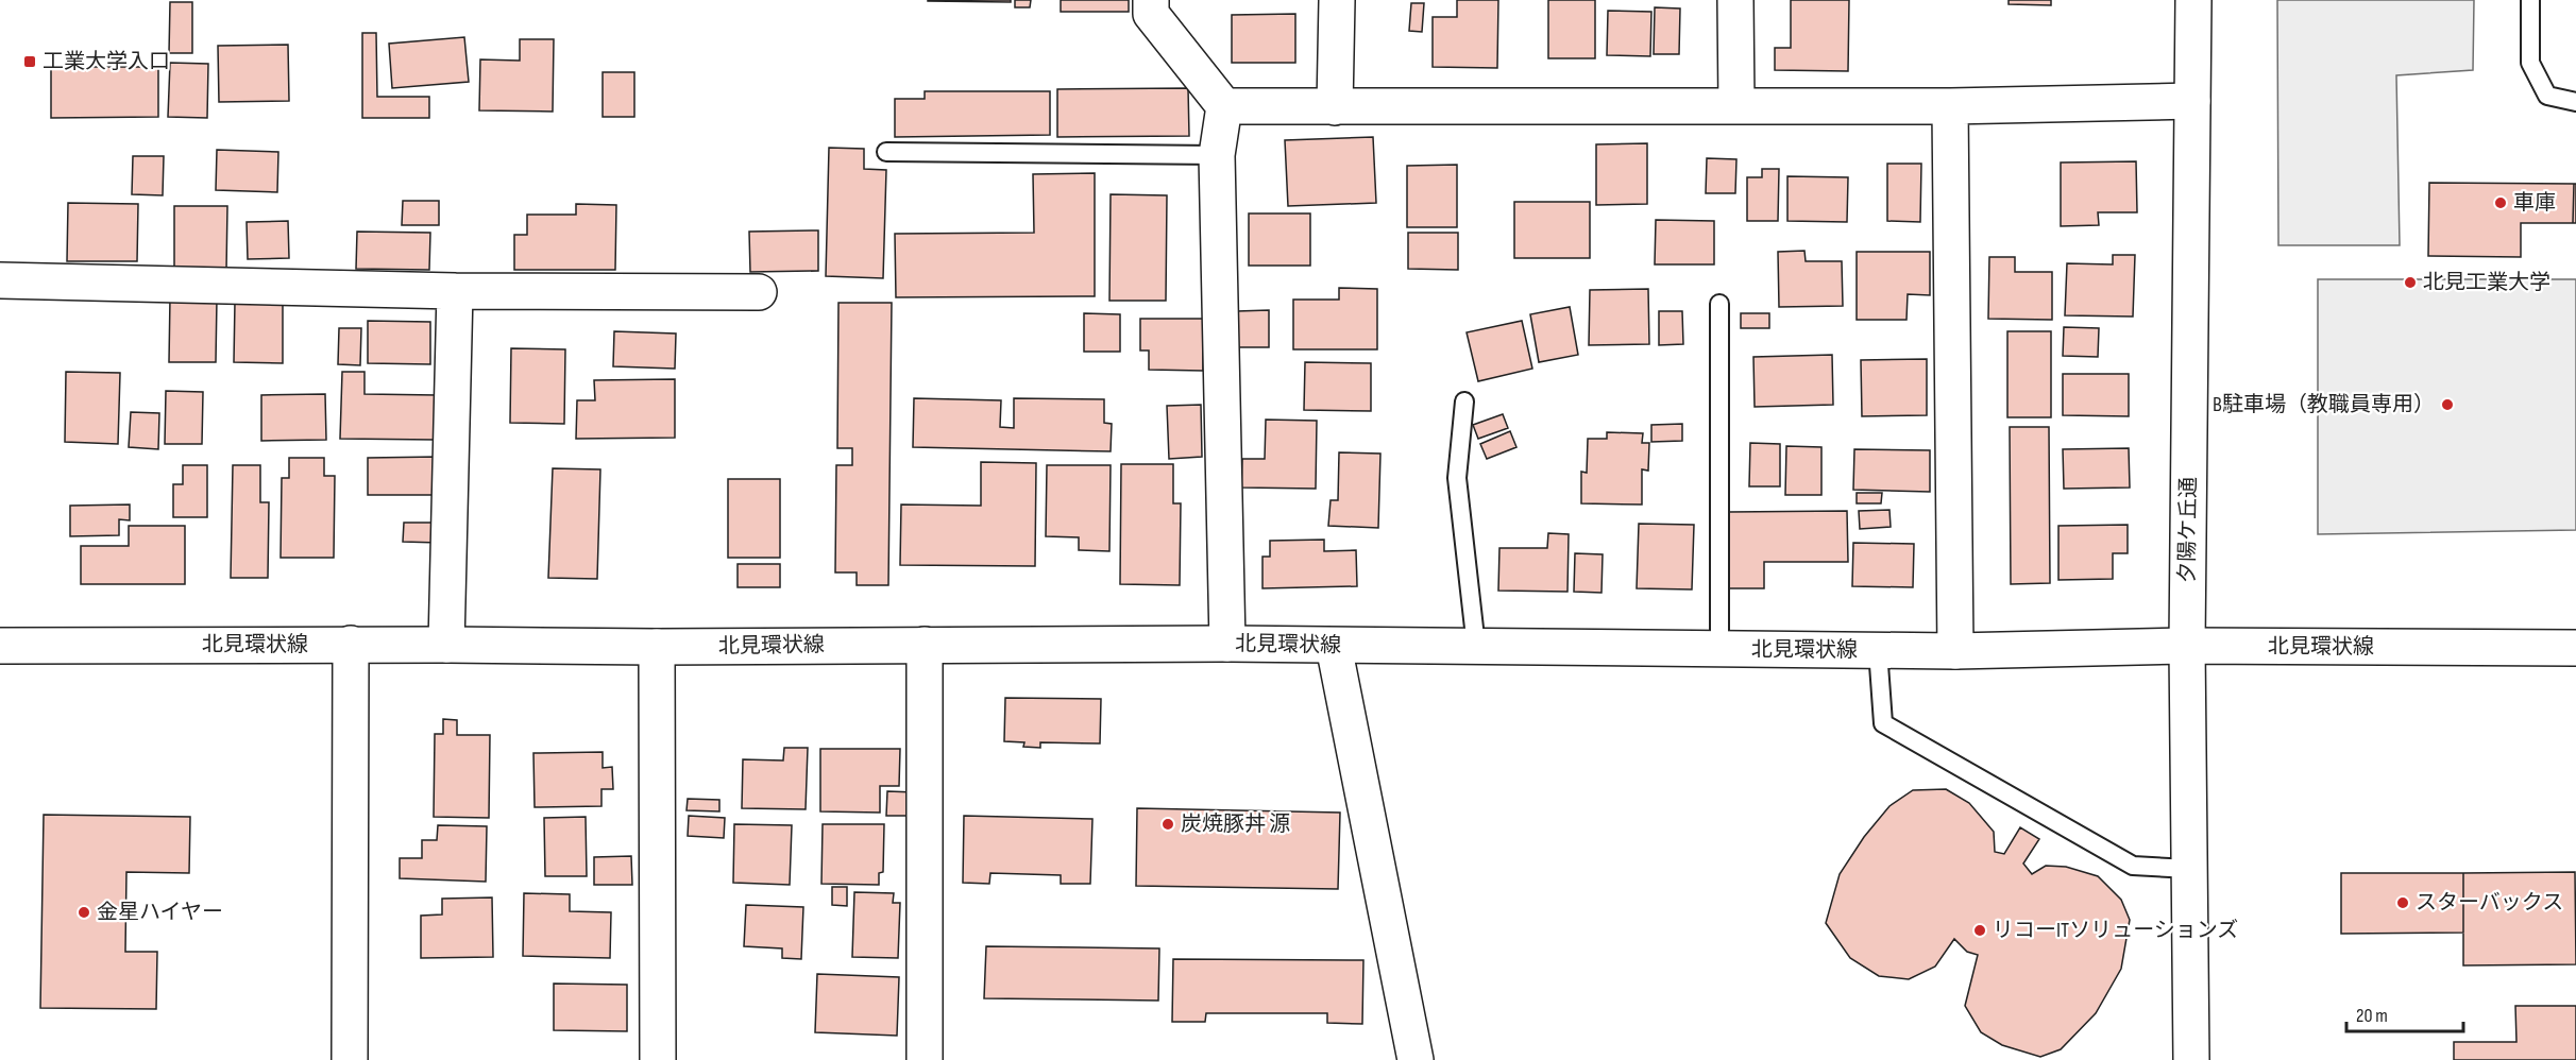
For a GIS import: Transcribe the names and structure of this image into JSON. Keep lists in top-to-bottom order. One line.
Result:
{"streets":{"street":["夕陽ケ丘通","北見環状線"]},"crossings":[["夕陽ケ丘通","北見環状線"]],"places":{"transit":["工業大学入口"],"other":["車庫","北見工業大学","B駐車場（教職員専用）","炭焼豚丼 源","スターバックス","金星ハイヤー","リコーITソリューションズ"]},"scale_bar":"20 m"}
